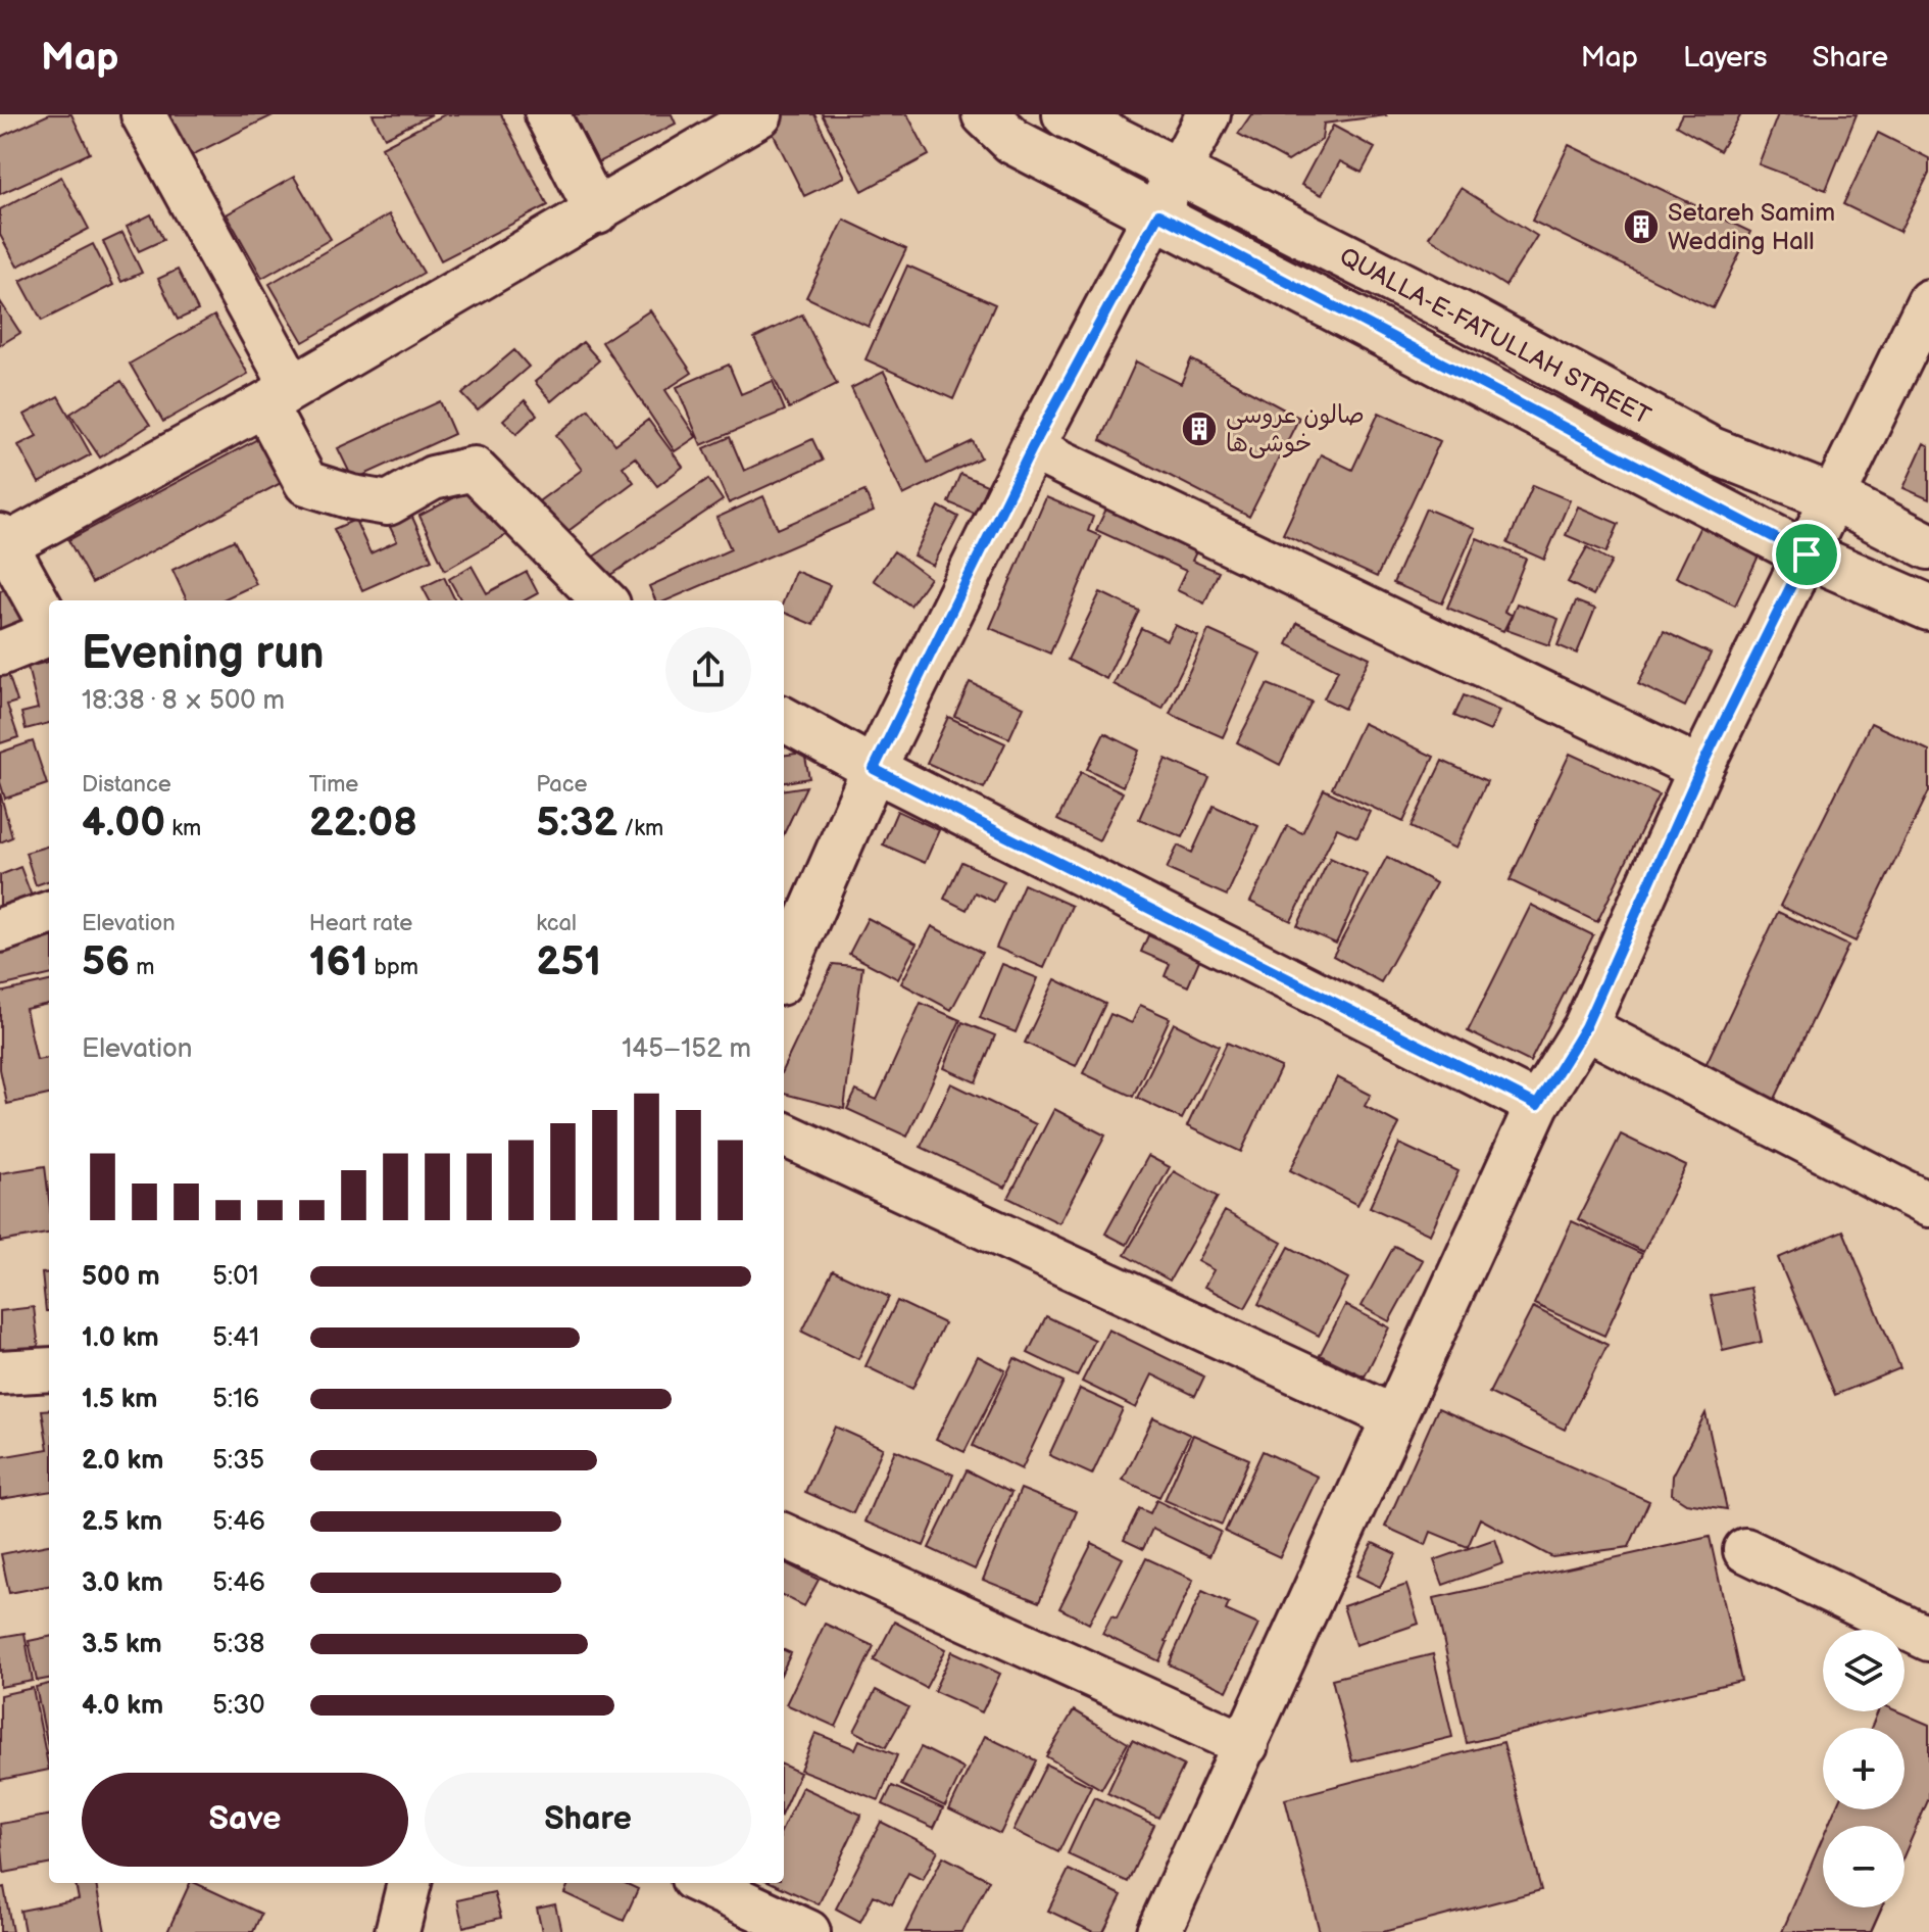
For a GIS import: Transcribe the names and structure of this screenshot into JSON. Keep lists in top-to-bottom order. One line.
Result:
{"streets":{"main road":["QUALLA-E-FATULLAH STREET"]},"places":{"building":["Setareh Samim Wedding Hall","صالون عروسی خوشی‌ها"]},"page":{"header":"Map","nav":["Map","Layers","Share"],"heading":["Evening run","18:38 · 8 × 500 m"],"stats":[["Distance","4.00 km"],["Time","22:08"],["Pace","5:32 /km"],["Elevation","56 m"],["Heart rate","161 bpm"],["kcal","251"]],"chart":["Elevation","145–152 m"],"list":[{"name":"500 m","note":"5:01"},{"name":"1.0 km","note":"5:41"},{"name":"1.5 km","note":"5:16"},{"name":"2.0 km","note":"5:35"},{"name":"2.5 km","note":"5:46"},{"name":"3.0 km","note":"5:46"},{"name":"3.5 km","note":"5:38"},{"name":"4.0 km","note":"5:30"}],"map_buttons":["+","−"],"buttons":["Save","Share"]}}
